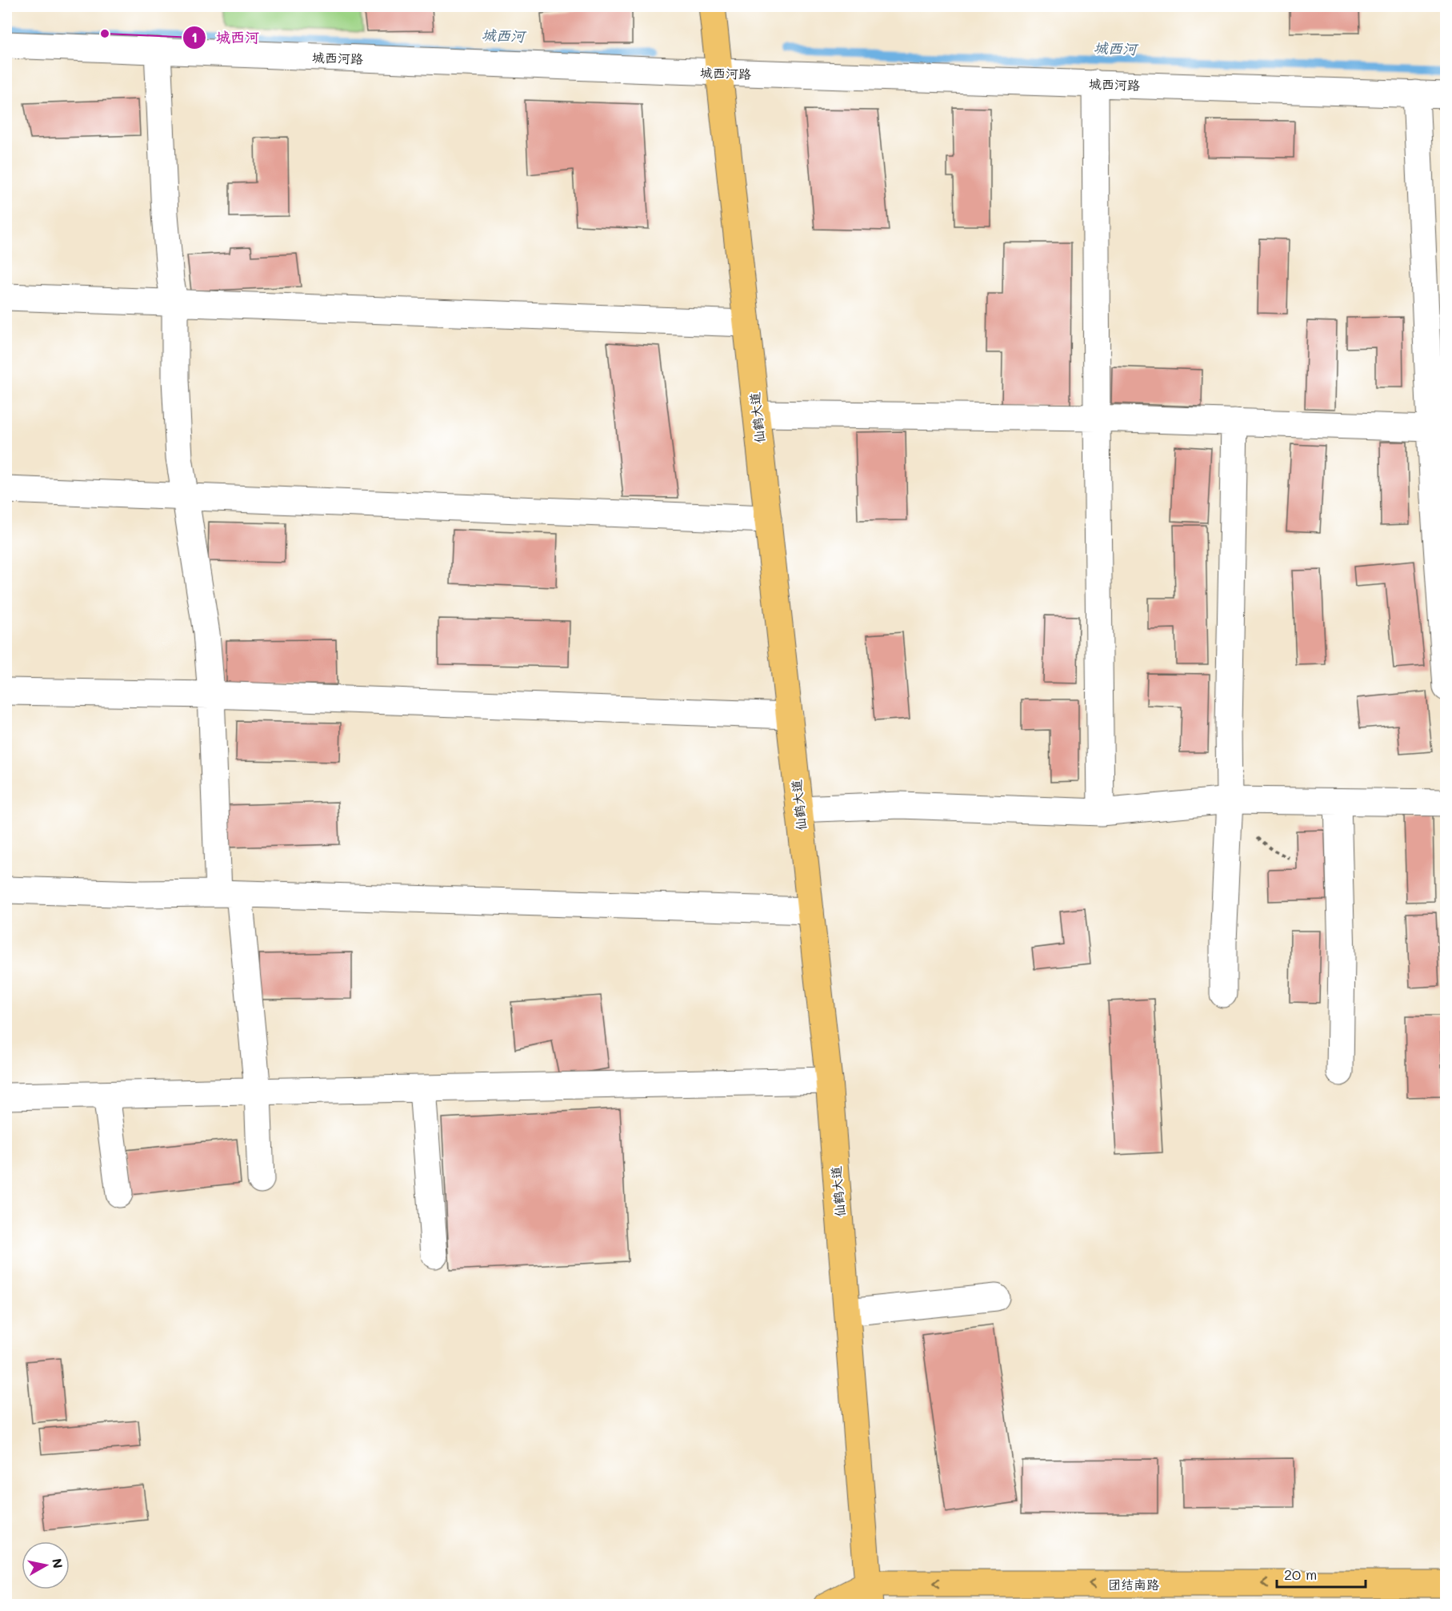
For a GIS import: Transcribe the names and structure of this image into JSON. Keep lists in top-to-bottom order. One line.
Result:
{"streets":{"main road":["仙鹤大道","团结南路"],"street":["城西河路"]},"crossings":[["城西河路","仙鹤大道"],["仙鹤大道","团结南路"]],"one_way":["团结南路"],"water":["城西河"],"places":["城西河"],"scale_bar":"20 m","north":"right"}
